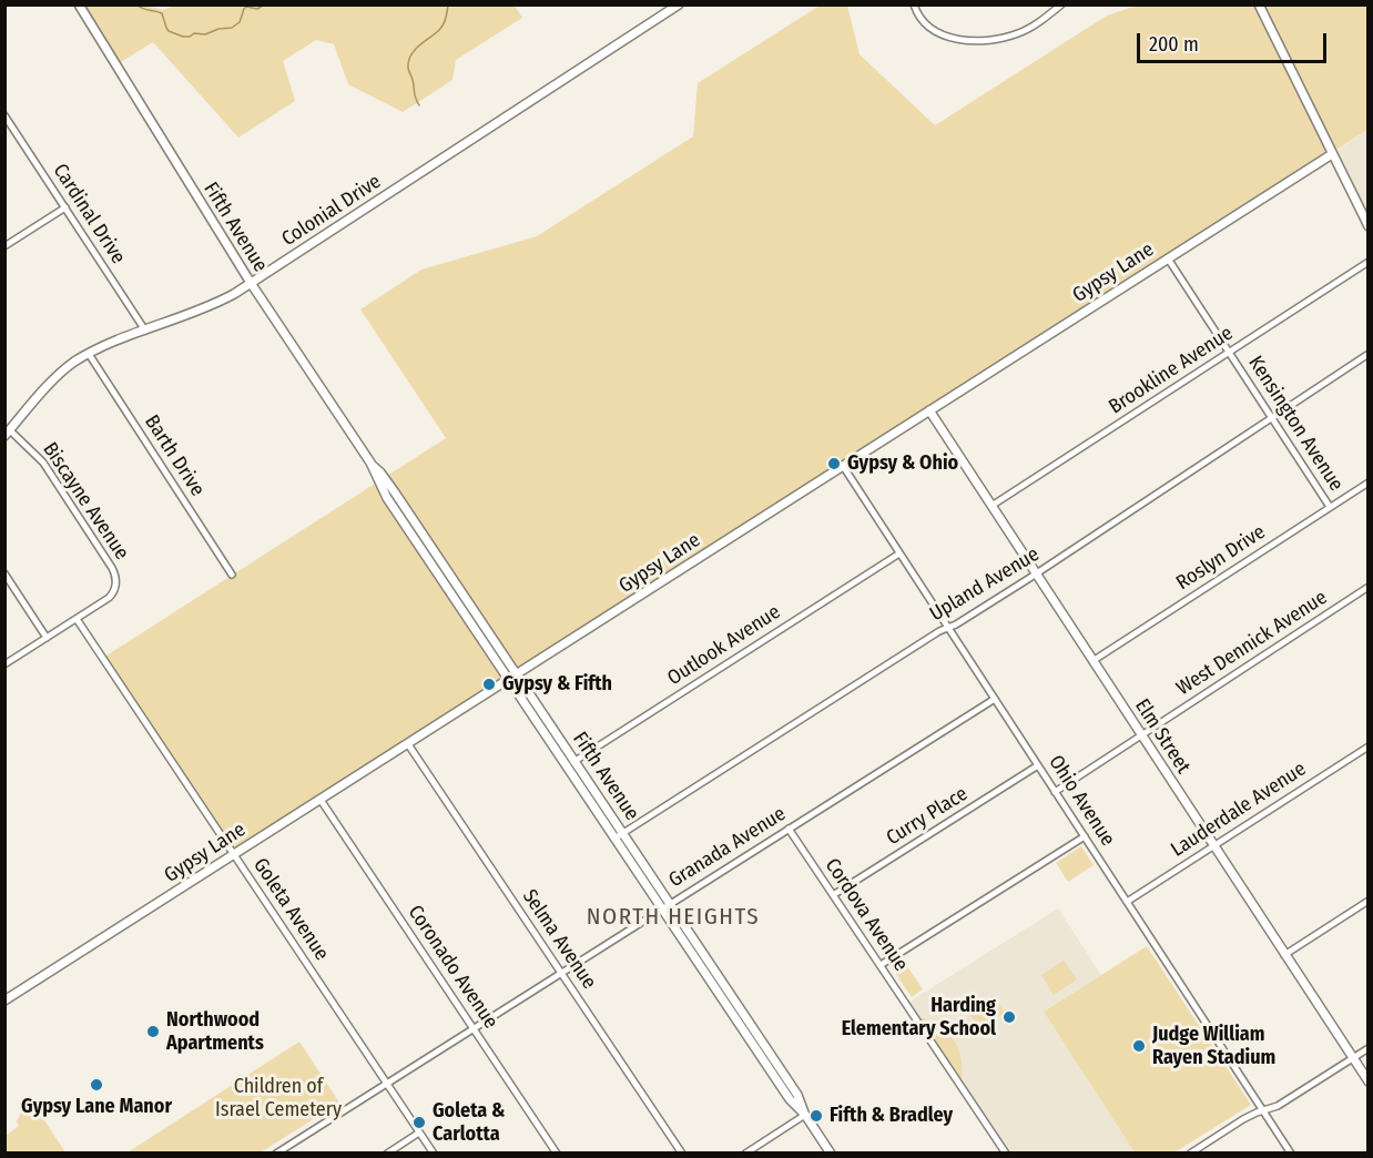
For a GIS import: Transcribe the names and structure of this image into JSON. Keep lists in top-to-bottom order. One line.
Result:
{"streets":{"street":["Colonial Drive","Cardinal Drive","Fifth Avenue","Gypsy Lane","Brookline Avenue","Kensington Avenue","Barth Drive","Biscayne Avenue","Roslyn Drive","Upland Avenue","West Dennick Avenue","Outlook Avenue","Elm Street","Ohio Avenue","Lauderdale Avenue","Curry Place","Granada Avenue","Goleta Avenue","Cordova Avenue","Selma Avenue","Coronado Avenue"]},"crossings":[["Colonial Drive","Cardinal Drive"],["Colonial Drive","Fifth Avenue"],["Colonial Drive","Barth Drive"],["Colonial Drive","Biscayne Avenue"],["Fifth Avenue","Gypsy Lane"],["Fifth Avenue","Upland Avenue"],["Fifth Avenue","Outlook Avenue"],["Fifth Avenue","Granada Avenue"],["Gypsy Lane","Kensington Avenue"],["Gypsy Lane","Elm Street"],["Gypsy Lane","Ohio Avenue"],["Gypsy Lane","Goleta Avenue"],["Gypsy Lane","Selma Avenue"],["Gypsy Lane","Coronado Avenue"],["Brookline Avenue","Kensington Avenue"],["Brookline Avenue","Elm Street"],["Kensington Avenue","Roslyn Drive"],["Kensington Avenue","Upland Avenue"],["Biscayne Avenue","Goleta Avenue"],["Roslyn Drive","Elm Street"],["Upland Avenue","Elm Street"],["Upland Avenue","Ohio Avenue"],["West Dennick Avenue","Elm Street"],["West Dennick Avenue","Ohio Avenue"],["Outlook Avenue","Ohio Avenue"],["Elm Street","Lauderdale Avenue"],["Ohio Avenue","Lauderdale Avenue"],["Ohio Avenue","Curry Place"],["Ohio Avenue","Granada Avenue"],["Curry Place","Cordova Avenue"],["Granada Avenue","Goleta Avenue"],["Granada Avenue","Cordova Avenue"],["Granada Avenue","Selma Avenue"],["Granada Avenue","Coronado Avenue"]],"districts":["NORTH HEIGHTS"],"parks":["Children of Israel Cemetery"],"places":["Gypsy & Ohio","Gypsy & Fifth","Harding Elementary School","Northwood Apartments","Judge William Rayen Stadium","Gypsy Lane Manor","Fifth & Bradley","Goleta & Carlotta"],"scale_bar":"200 m"}
